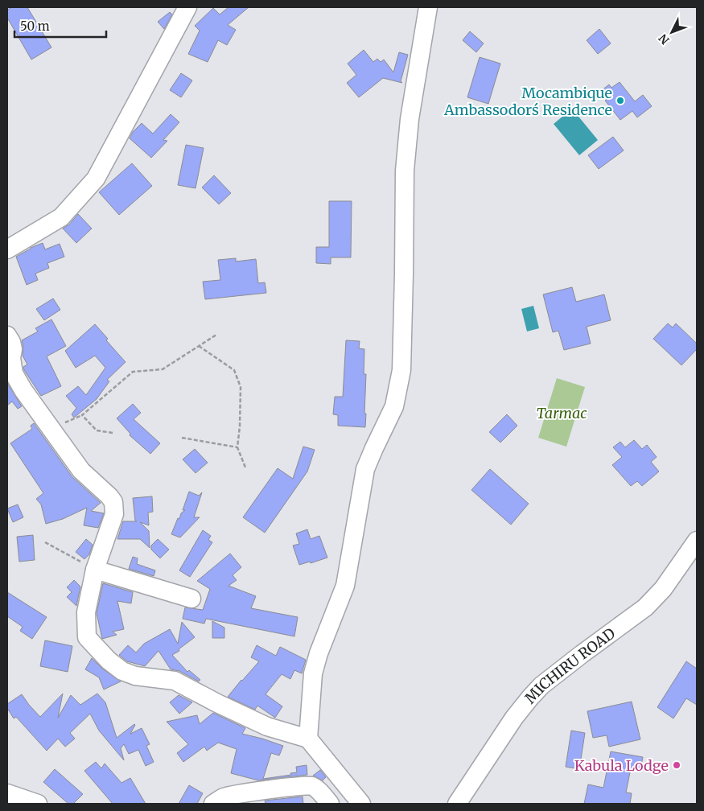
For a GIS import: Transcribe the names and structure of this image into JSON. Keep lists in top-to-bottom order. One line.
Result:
{"streets":{"street":["MICHIRU ROAD"]},"parks":["Tarmac"],"places":["Mocambique Ambassodorś Residence","Kabula Lodge"],"scale_bar":"50 m","north":"bottom left"}
